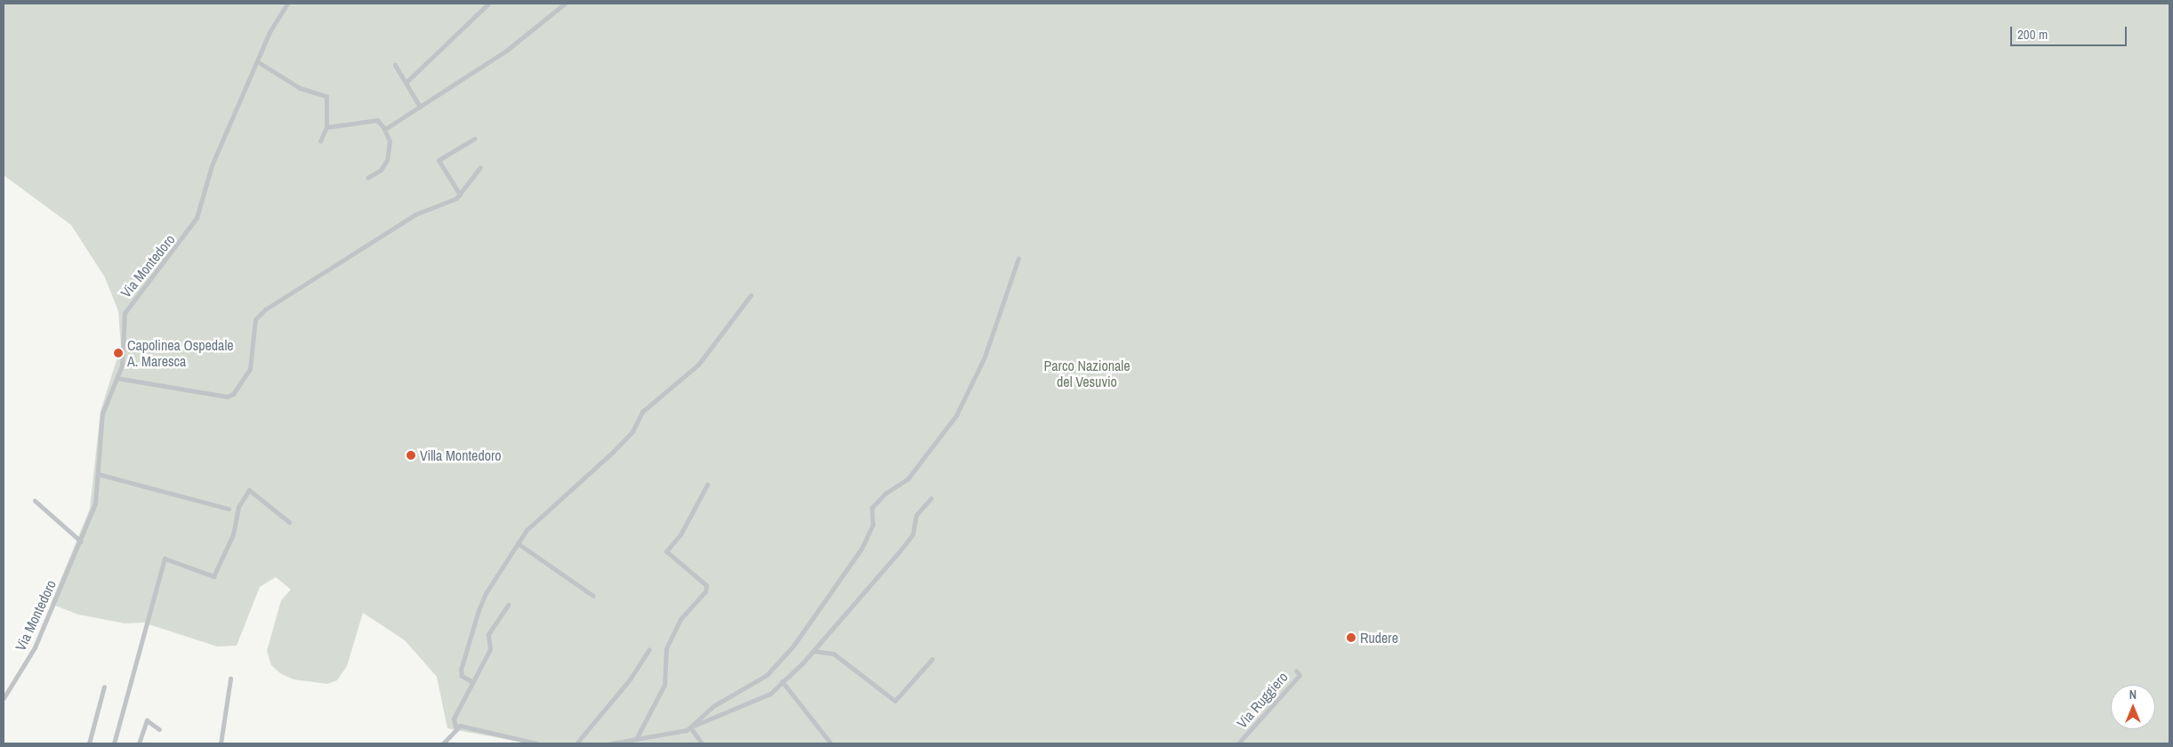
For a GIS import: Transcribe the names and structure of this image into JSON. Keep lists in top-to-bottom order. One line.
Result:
{"streets":{"street":["Via Montedoro","Via Ruggiero"]},"parks":["Parco Nazionale del Vesuvio"],"places":["Capolinea Ospedale A. Maresca","Villa Montedoro","Rudere"],"scale_bar":"200 m","north":"top"}
